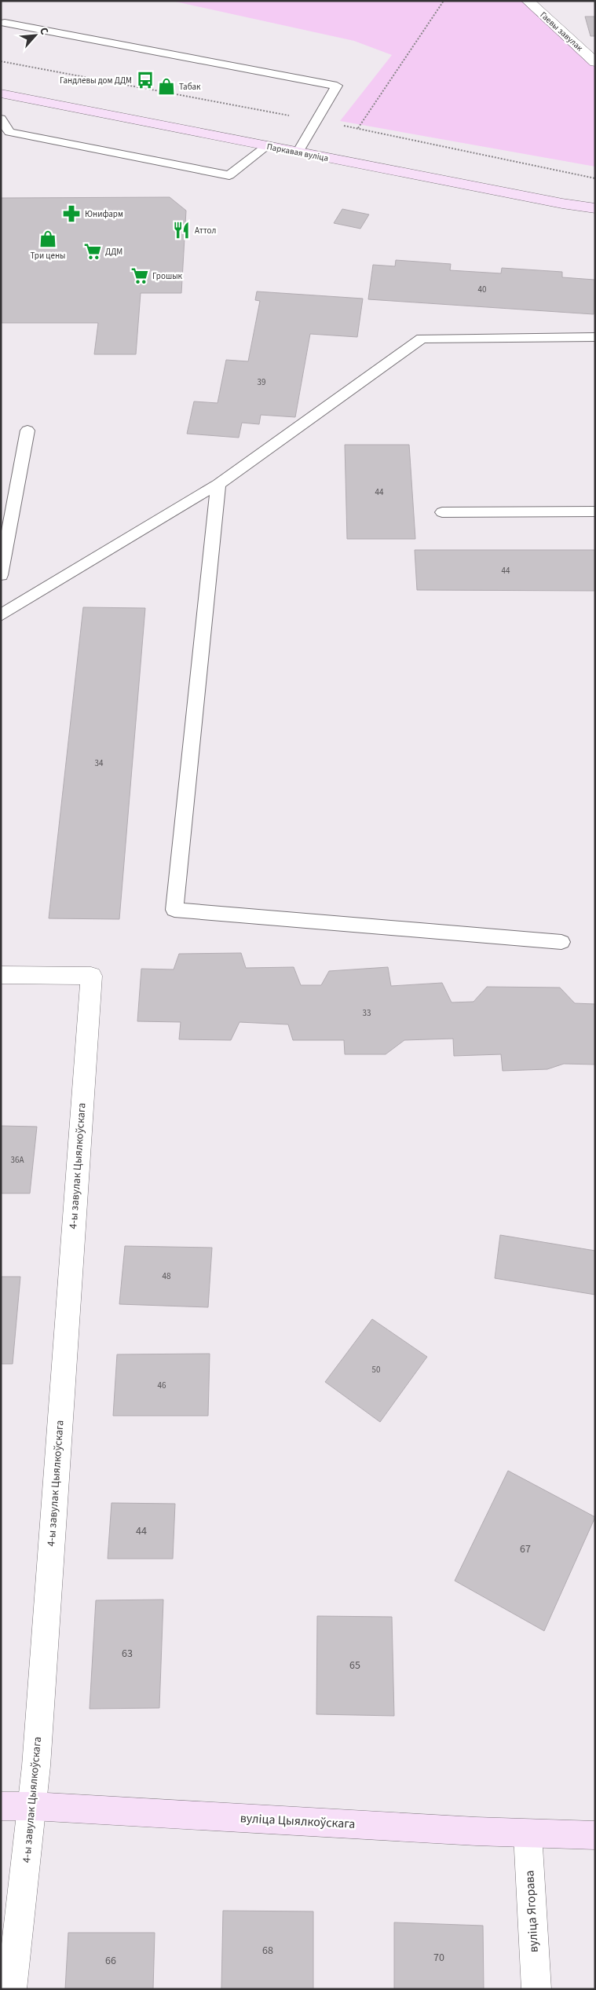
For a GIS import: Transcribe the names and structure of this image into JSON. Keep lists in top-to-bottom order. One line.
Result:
{"streets":{"main road":["Паркавая вуліца","вуліца Цыялкоўскага"],"street":["Гаевы завулак","4-ы завулак Цыялкоўскага","вуліца Ягорава"]},"crossings":[["4-ы завулак Цыялкоўскага","вуліца Цыялкоўскага"],["вуліца Цыялкоўскага","вуліца Ягорава"]],"places":{"bus stop":["Гандлевы дом ДДМ"],"shop":["Табак","Три цены"],"pharmacy":["Юнифарм"],"restaurant":["Аттол"],"supermarket":["ДДМ","Грошык"]},"house_numbers":["40","39","44","44","34","33","36А","48","50","46","44","67","63","65","68","70","66"],"north":"top right"}
